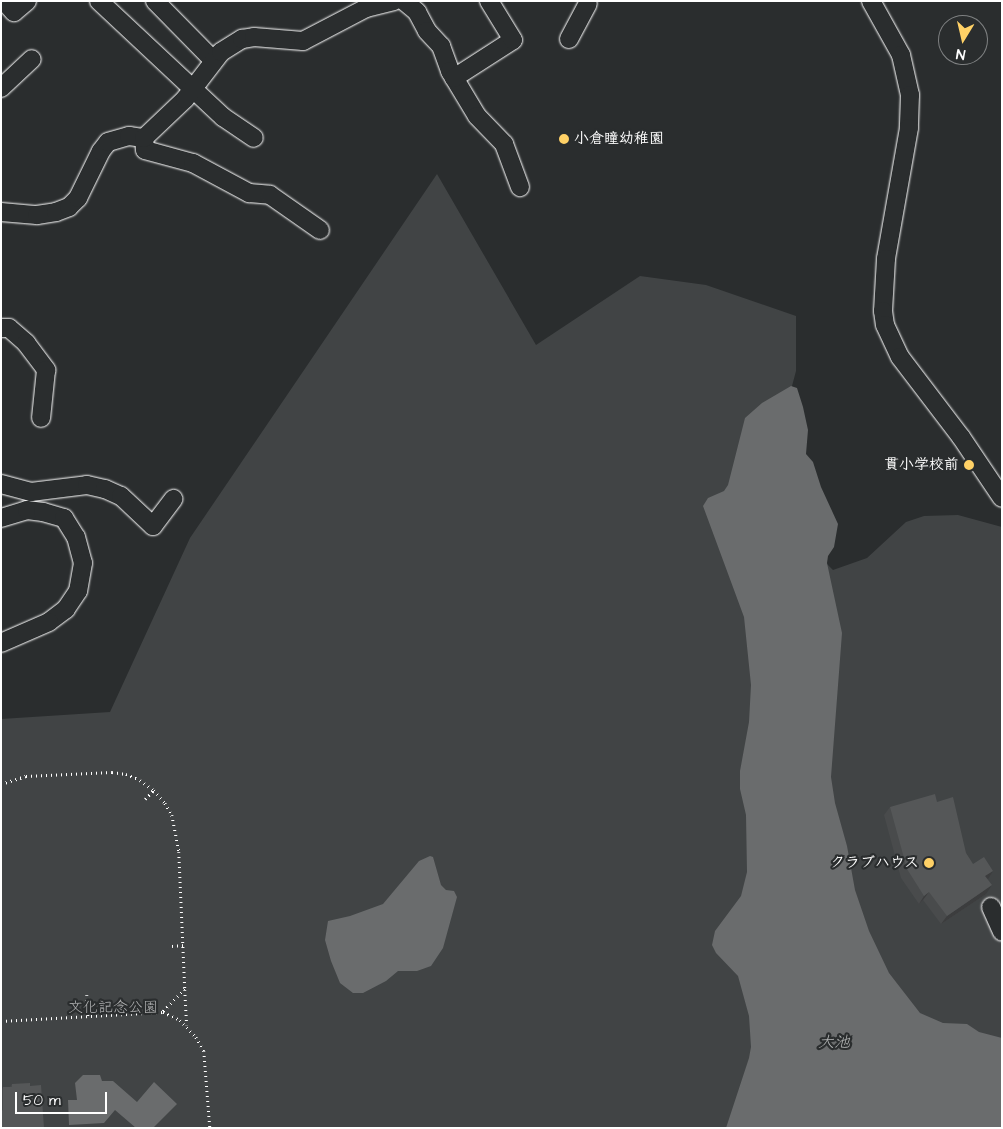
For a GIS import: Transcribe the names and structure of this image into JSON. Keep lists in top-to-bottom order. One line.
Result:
{"water":["大池"],"parks":["文化記念公園"],"places":["小倉瞳幼稚園","貫小学校前","クラブハウス"],"scale_bar":"50 m","north":"bottom"}
